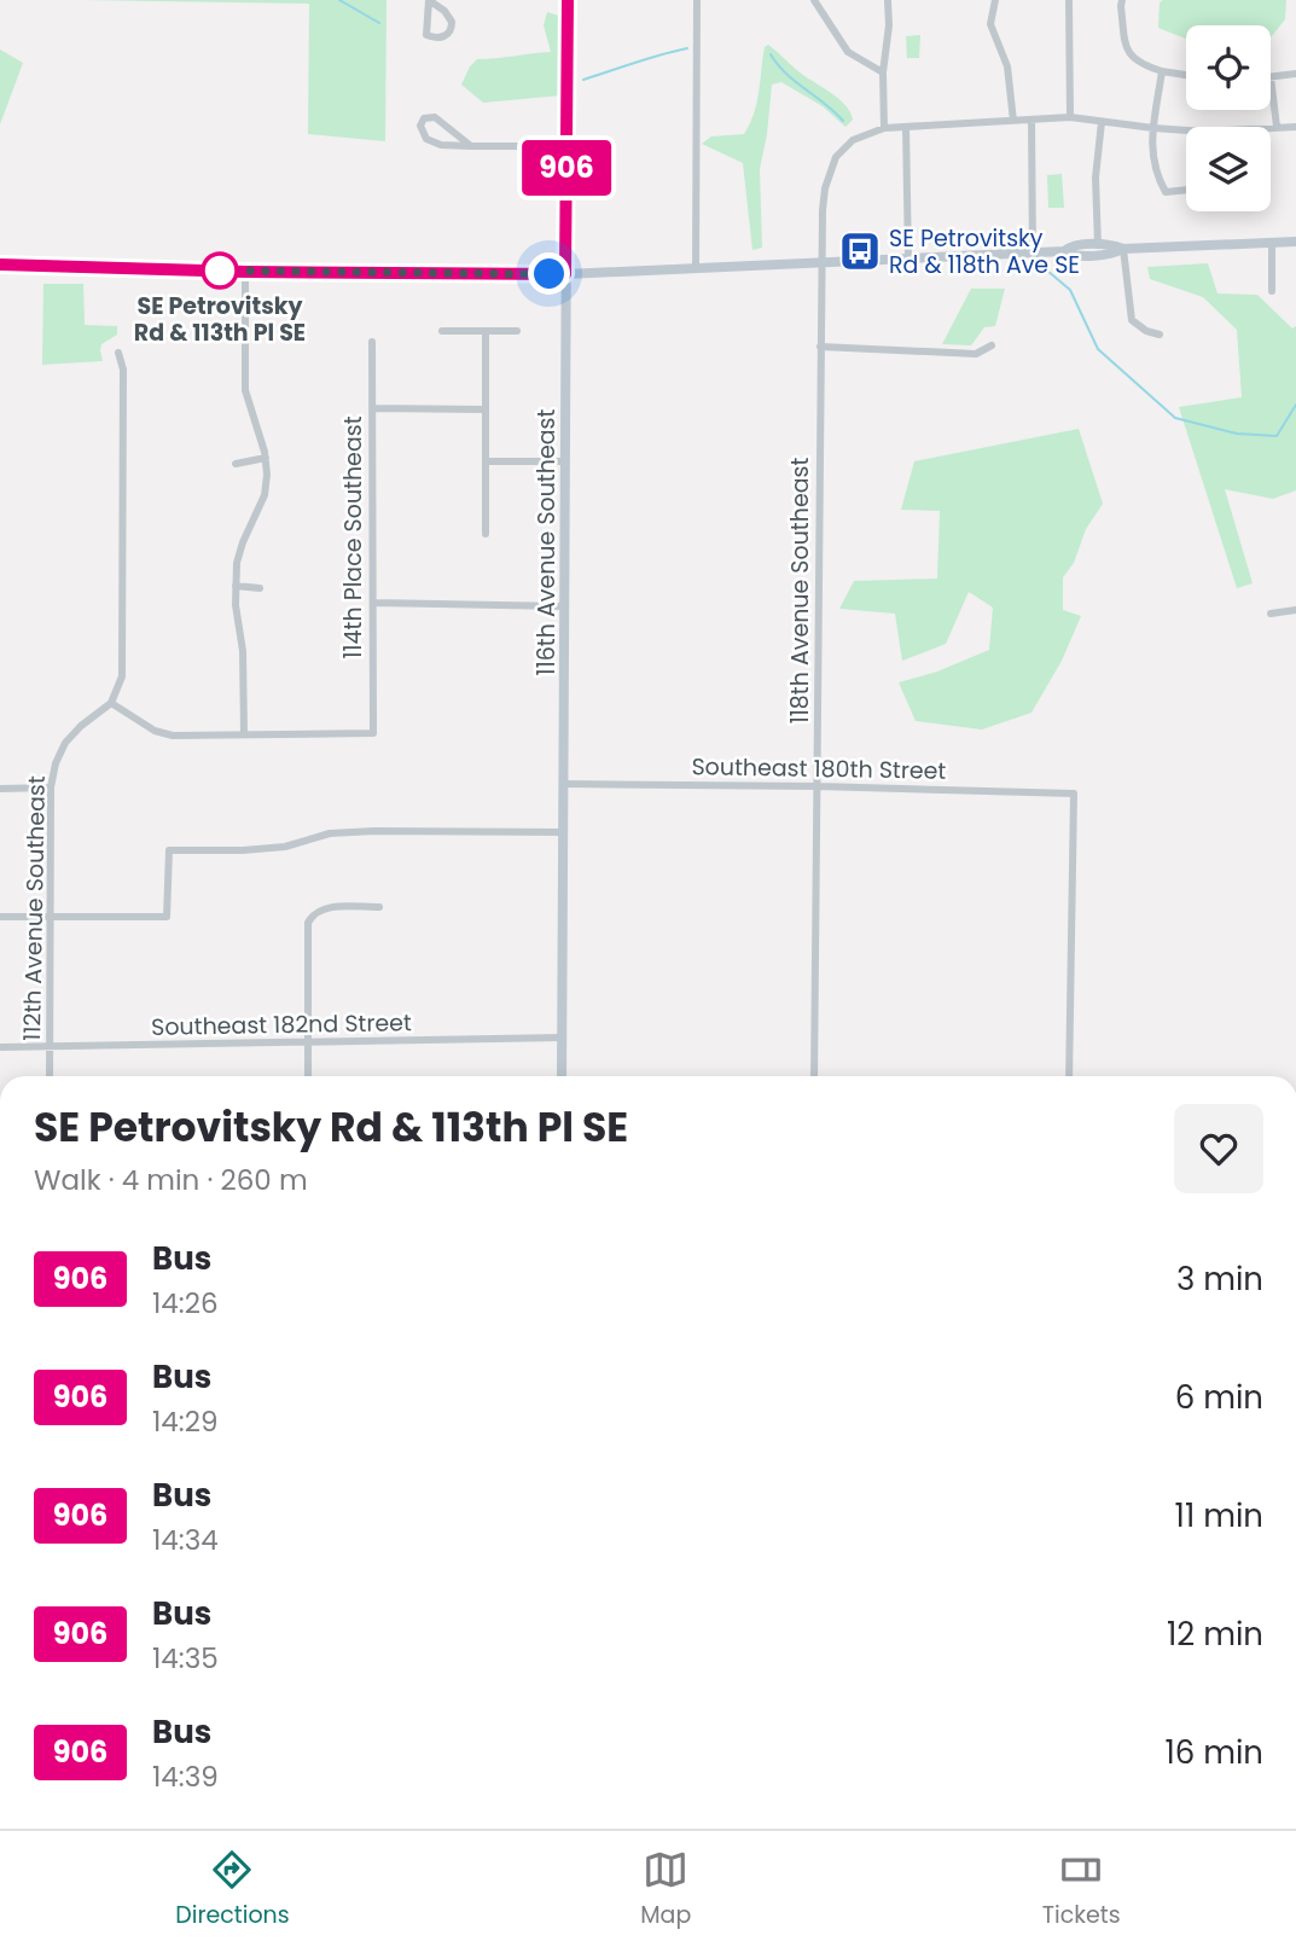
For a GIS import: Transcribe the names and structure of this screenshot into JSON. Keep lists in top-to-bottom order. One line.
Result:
{"streets":{"main road":["116th Avenue Southeast"],"street":["114th Place Southeast","118th Avenue Southeast","Southeast 180th Street","112th Avenue Southeast","Southeast 182nd Street"]},"crossings":[["116th Avenue Southeast","Southeast 180th Street"],["116th Avenue Southeast","Southeast 182nd Street"],["118th Avenue Southeast","Southeast 180th Street"],["112th Avenue Southeast","Southeast 182nd Street"]],"places":{"bus stop":["SE Petrovitsky Rd & 118th Ave SE"],"other":["SE Petrovitsky Rd & 113th Pl SE"]},"lines":["bus line 906"],"page":{"on_map":"906","heading":["SE Petrovitsky Rd & 113th Pl SE","Walk · 4 min · 260 m"],"list":[{"mark":"906","name":"Bus","note":"14:26","value":"3 min"},{"mark":"906","name":"Bus","note":"14:29","value":"6 min"},{"mark":"906","name":"Bus","note":"14:34","value":"11 min"},{"mark":"906","name":"Bus","note":"14:35","value":"12 min"},{"mark":"906","name":"Bus","note":"14:39","value":"16 min"}],"tabs":["Directions","Map","Tickets"]}}
